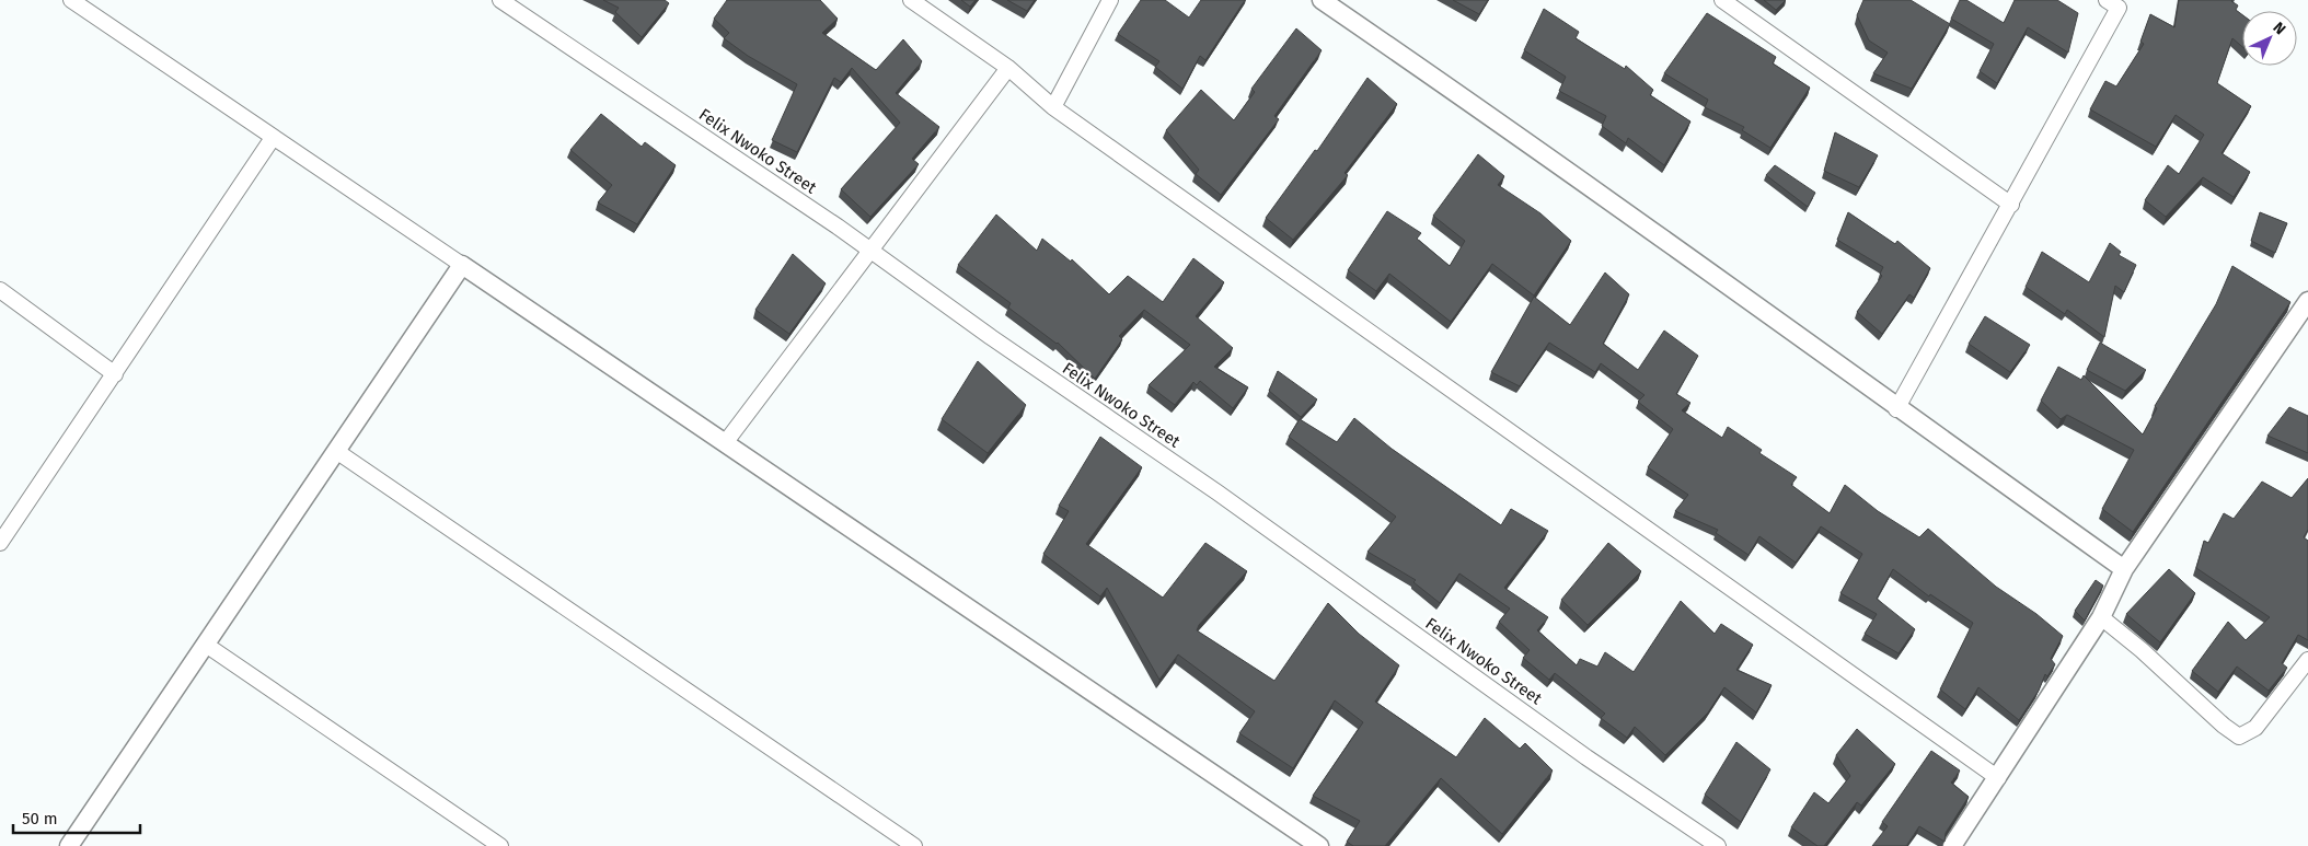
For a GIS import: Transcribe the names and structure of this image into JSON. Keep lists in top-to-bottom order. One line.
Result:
{"streets":{"street":["Felix Nwoko Street"]},"scale_bar":"50 m","north":"top right"}
